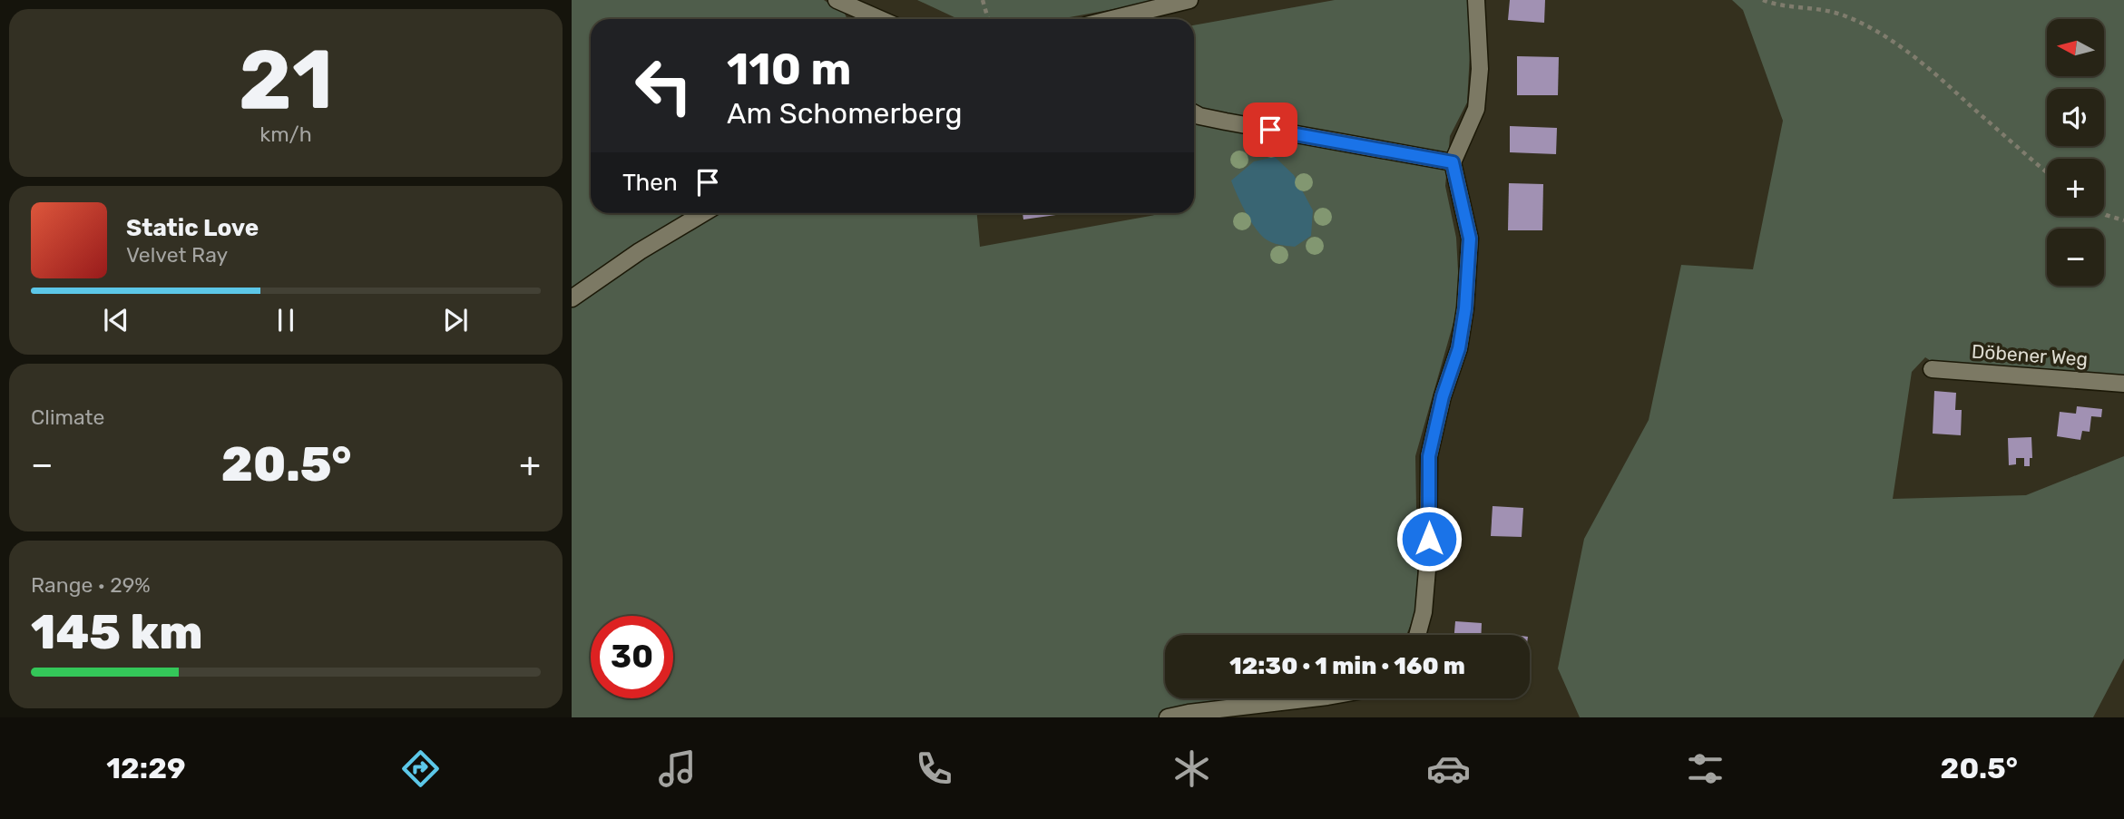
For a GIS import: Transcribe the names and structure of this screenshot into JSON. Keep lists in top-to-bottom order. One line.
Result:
{"streets":{"street":["Döbener Weg"]},"north":"left","page":{"tile":[["21","km/h"],"Climate",["Range · 29%","145 km"]],"map_buttons":["+","−"],"turn":["110 m","Am Schomerberg"],"then":"Then","song":["Static Love","Velvet Ray"],"heat":["−","20.5°","+"],"limit":"30","trip":"12:30 · 1 min · 160 m","tabs":["12:29","20.5°"]}}
